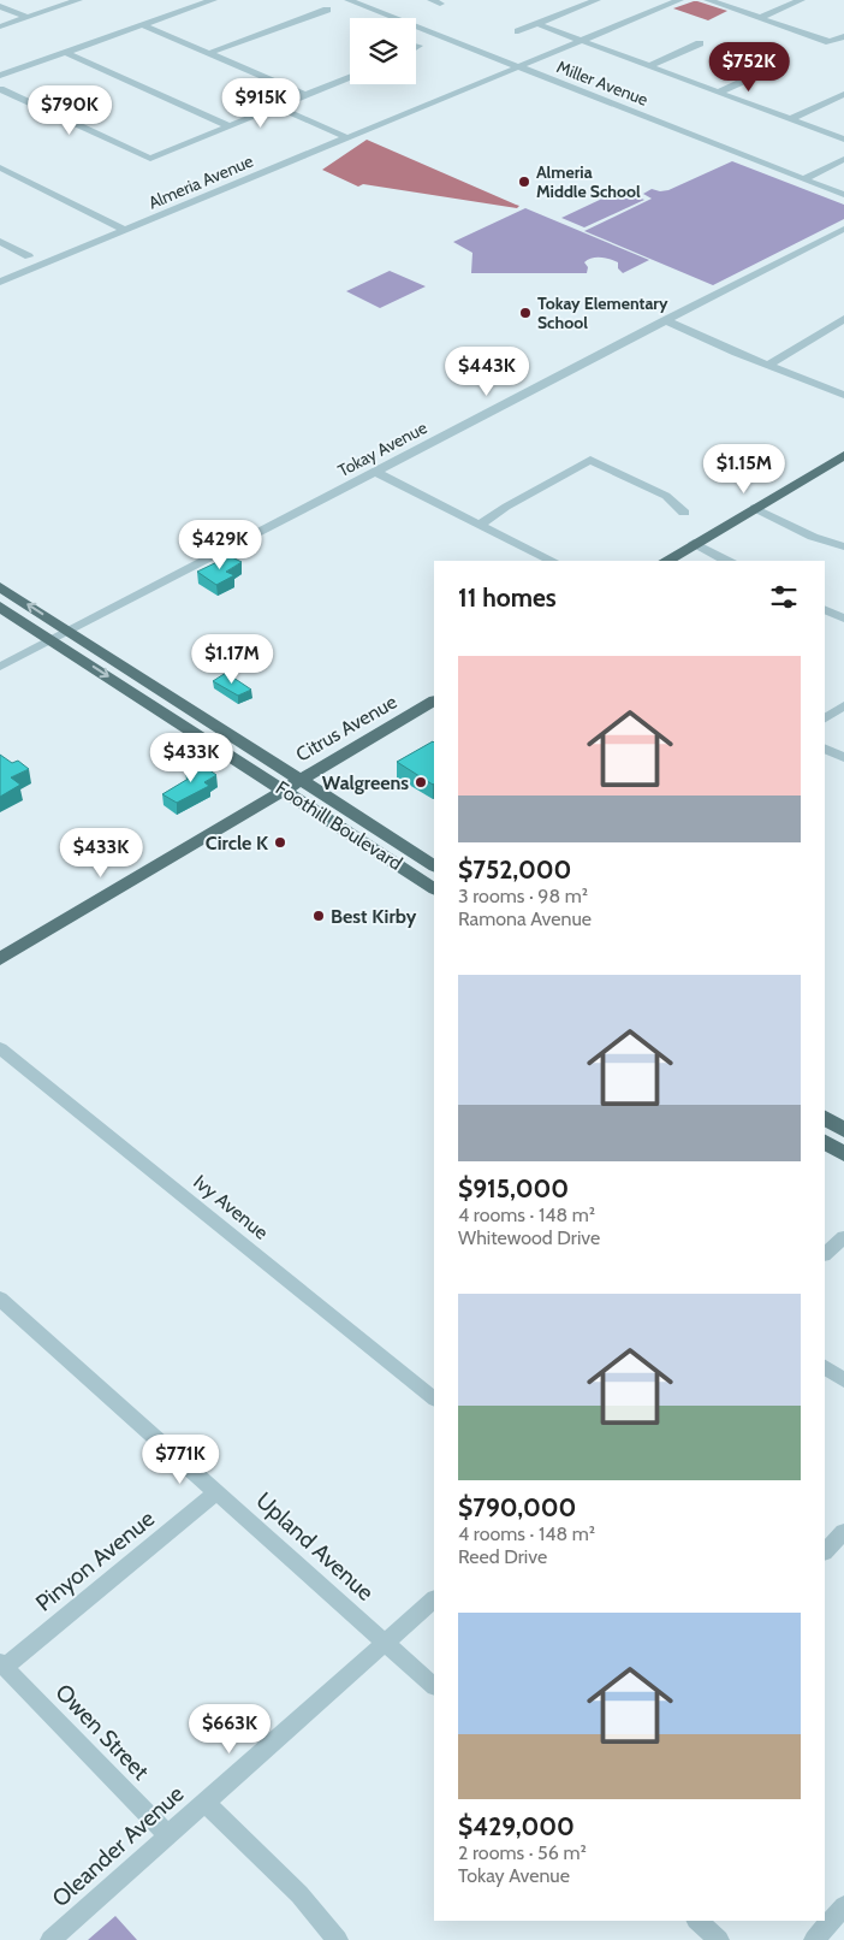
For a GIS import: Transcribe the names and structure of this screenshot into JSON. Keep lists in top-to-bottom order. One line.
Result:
{"streets":{"main road":["Citrus Avenue","Foothill Boulevard"],"street":["Miller Avenue","Almeria Avenue","Tokay Avenue","Ivy Avenue","Upland Avenue","Pinyon Avenue","Owen Street","Oleander Avenue"]},"crossings":[["Miller Avenue","Almeria Avenue"],["Tokay Avenue","Foothill Boulevard"],["Citrus Avenue","Foothill Boulevard"],["Upland Avenue","Pinyon Avenue"],["Upland Avenue","Oleander Avenue"],["Pinyon Avenue","Owen Street"],["Owen Street","Oleander Avenue"]],"places":["Almeria Middle School","Tokay Elementary School","Walgreens","Circle K","Best Kirby"],"page":{"price":["$752K","$915K","$790K","$443K","$1.15M","$429K","$1.17M","$433K","$433K","$771K","$663K"],"heading":"11 homes","list":[{"name":"$752,000","note":"3 rooms · 98 m² · Ramona Avenue"},{"name":"$915,000","note":"4 rooms · 148 m² · Whitewood Drive"},{"name":"$790,000","note":"4 rooms · 148 m² · Reed Drive"},{"name":"$429,000","note":"2 rooms · 56 m² · Tokay Avenue"}]}}
